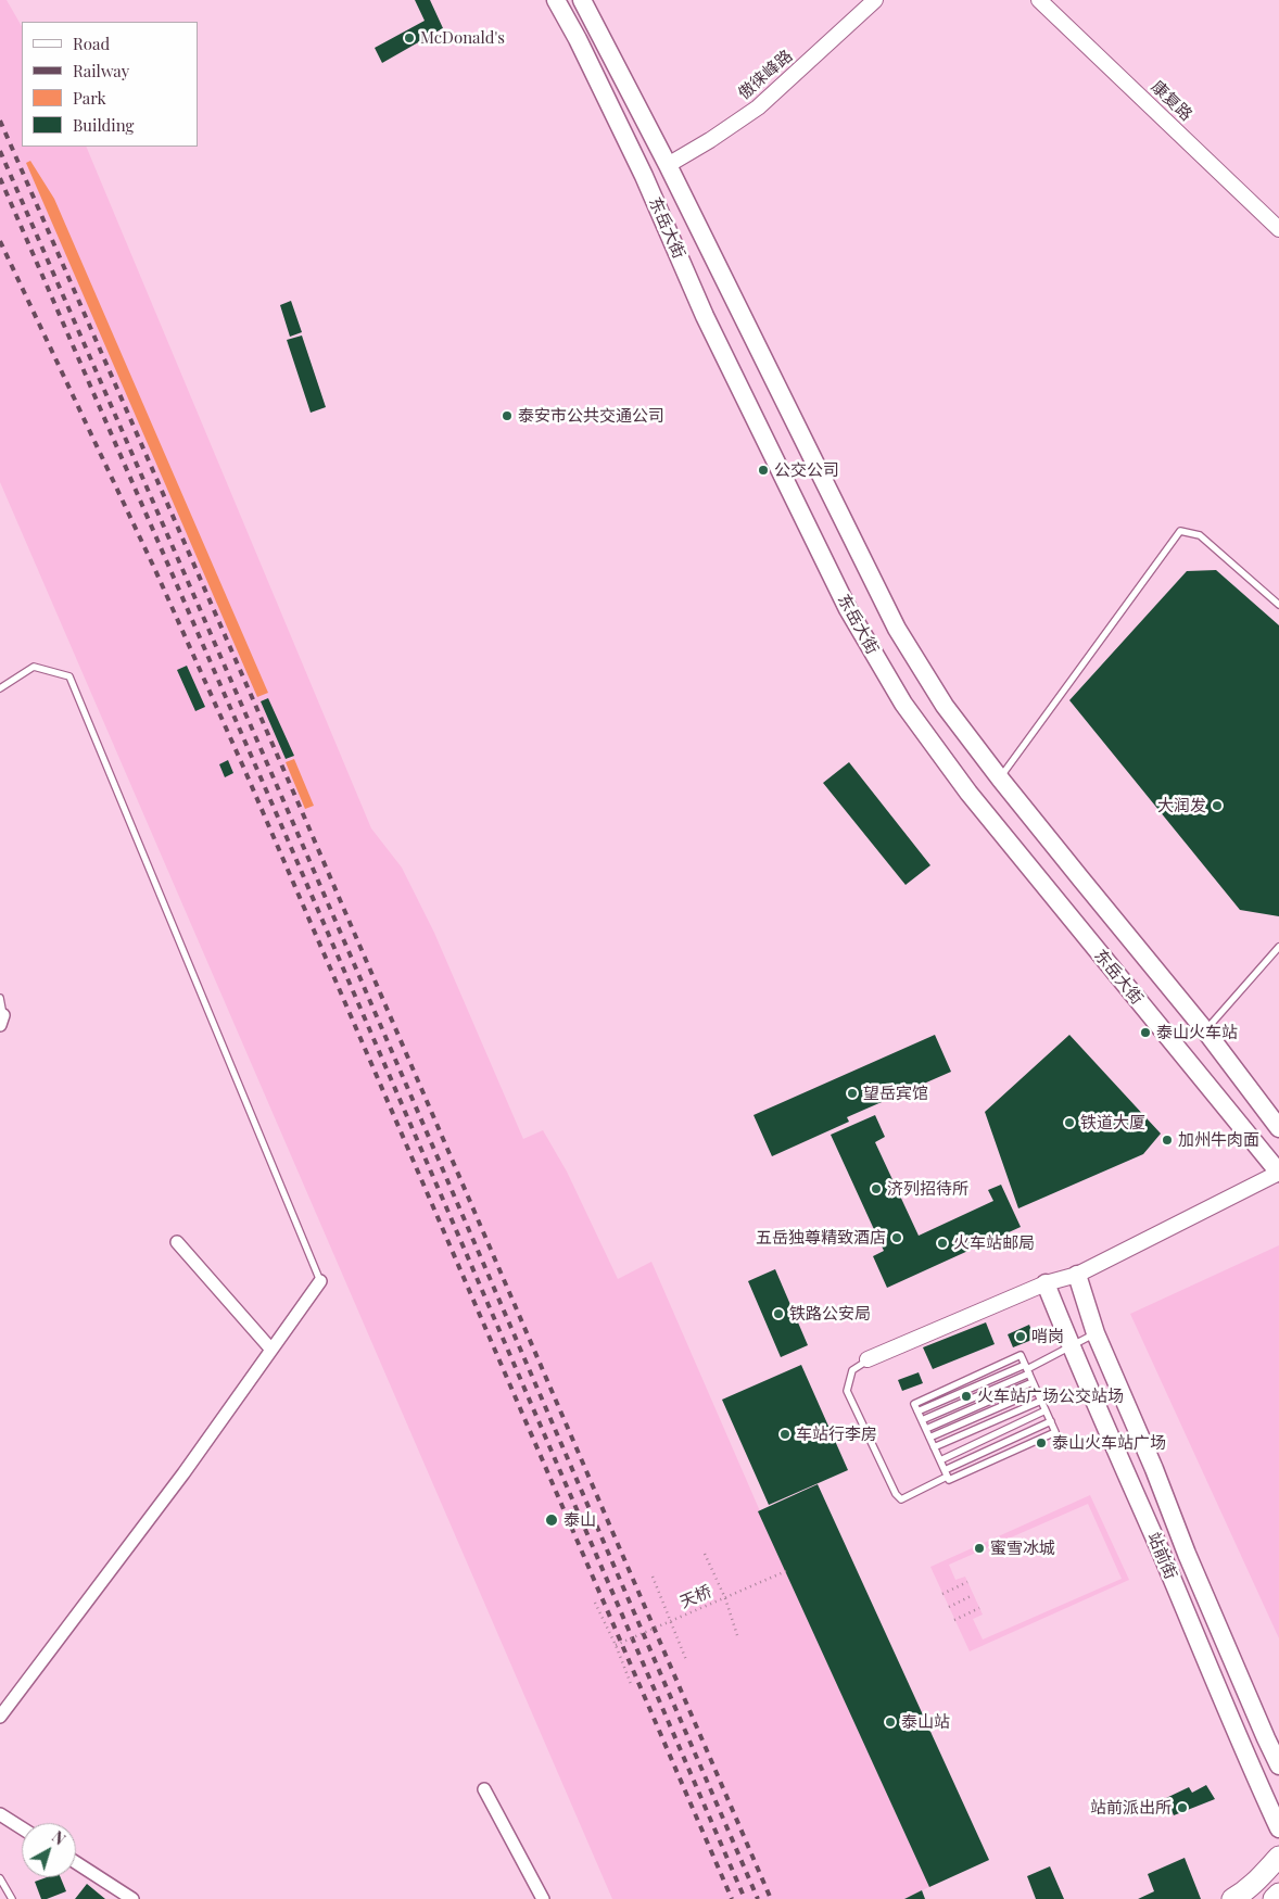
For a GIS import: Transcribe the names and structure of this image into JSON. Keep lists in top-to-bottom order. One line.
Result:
{"streets":{"main road":["东岳大街","站前街"],"street":["傲徕峰路","康复路"],"path":["天桥"]},"crossings":[["傲徕峰路","东岳大街"]],"places":["McDonald's","泰安市公共交通公司","公交公司","大润发","泰山火车站","望岳宾馆","铁道大厦","加州牛肉面","济列招待所","五岳独尊精致酒店","火车站邮局","铁路公安局","哨岗","火车站广场公交站场","车站行李房","泰山火车站广场","泰山","蜜雪冰城","泰山站","站前派出所"],"legend":["Road","Railway","Park","Building"],"north":"top right"}
